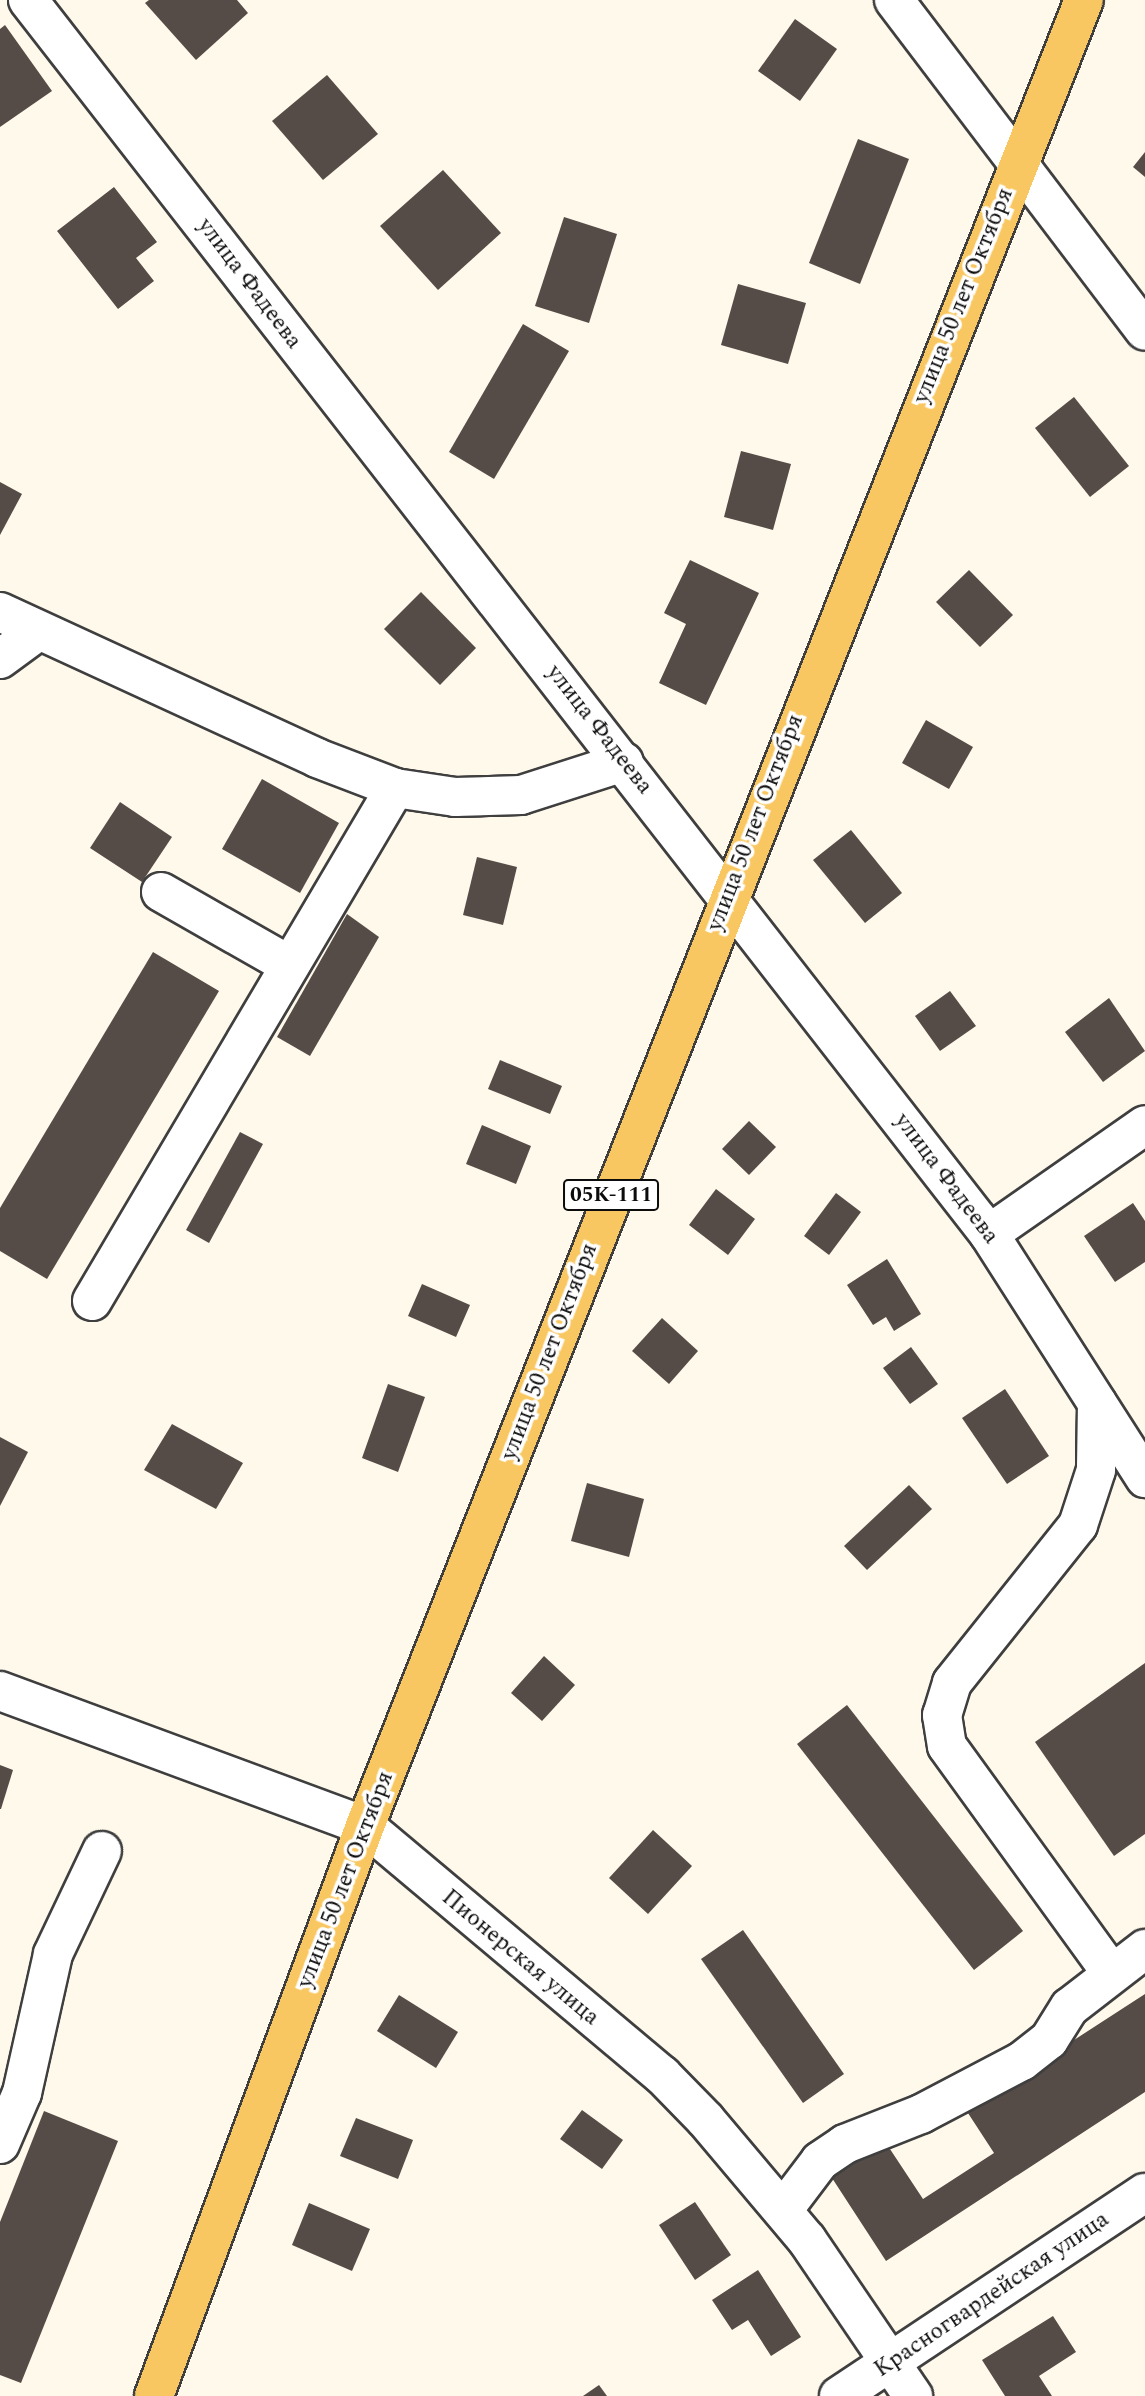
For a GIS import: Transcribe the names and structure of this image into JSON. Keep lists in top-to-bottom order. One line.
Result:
{"streets":{"main road":["улица 50 лет Октября","05К-111"],"street":["улица Фадеева","Пионерская улица","Красногвардейская улица"]},"crossings":[["улица Фадеева","улица 50 лет Октября"],["улица 50 лет Октября","Пионерская улица"],["Пионерская улица","Красногвардейская улица"]]}
